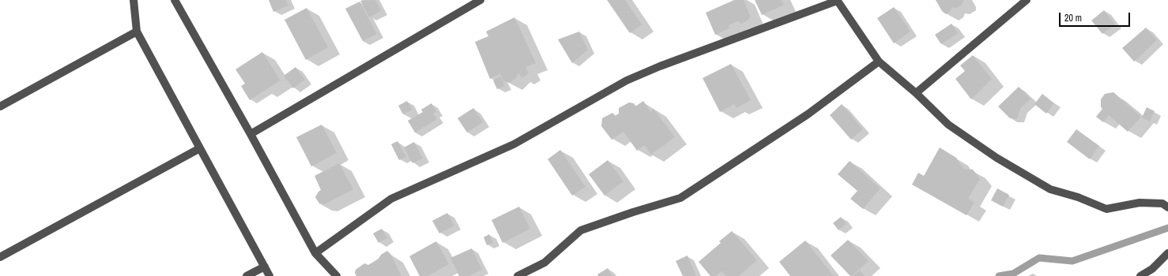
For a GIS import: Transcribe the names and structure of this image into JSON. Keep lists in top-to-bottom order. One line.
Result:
{"scale_bar":"20 m"}
